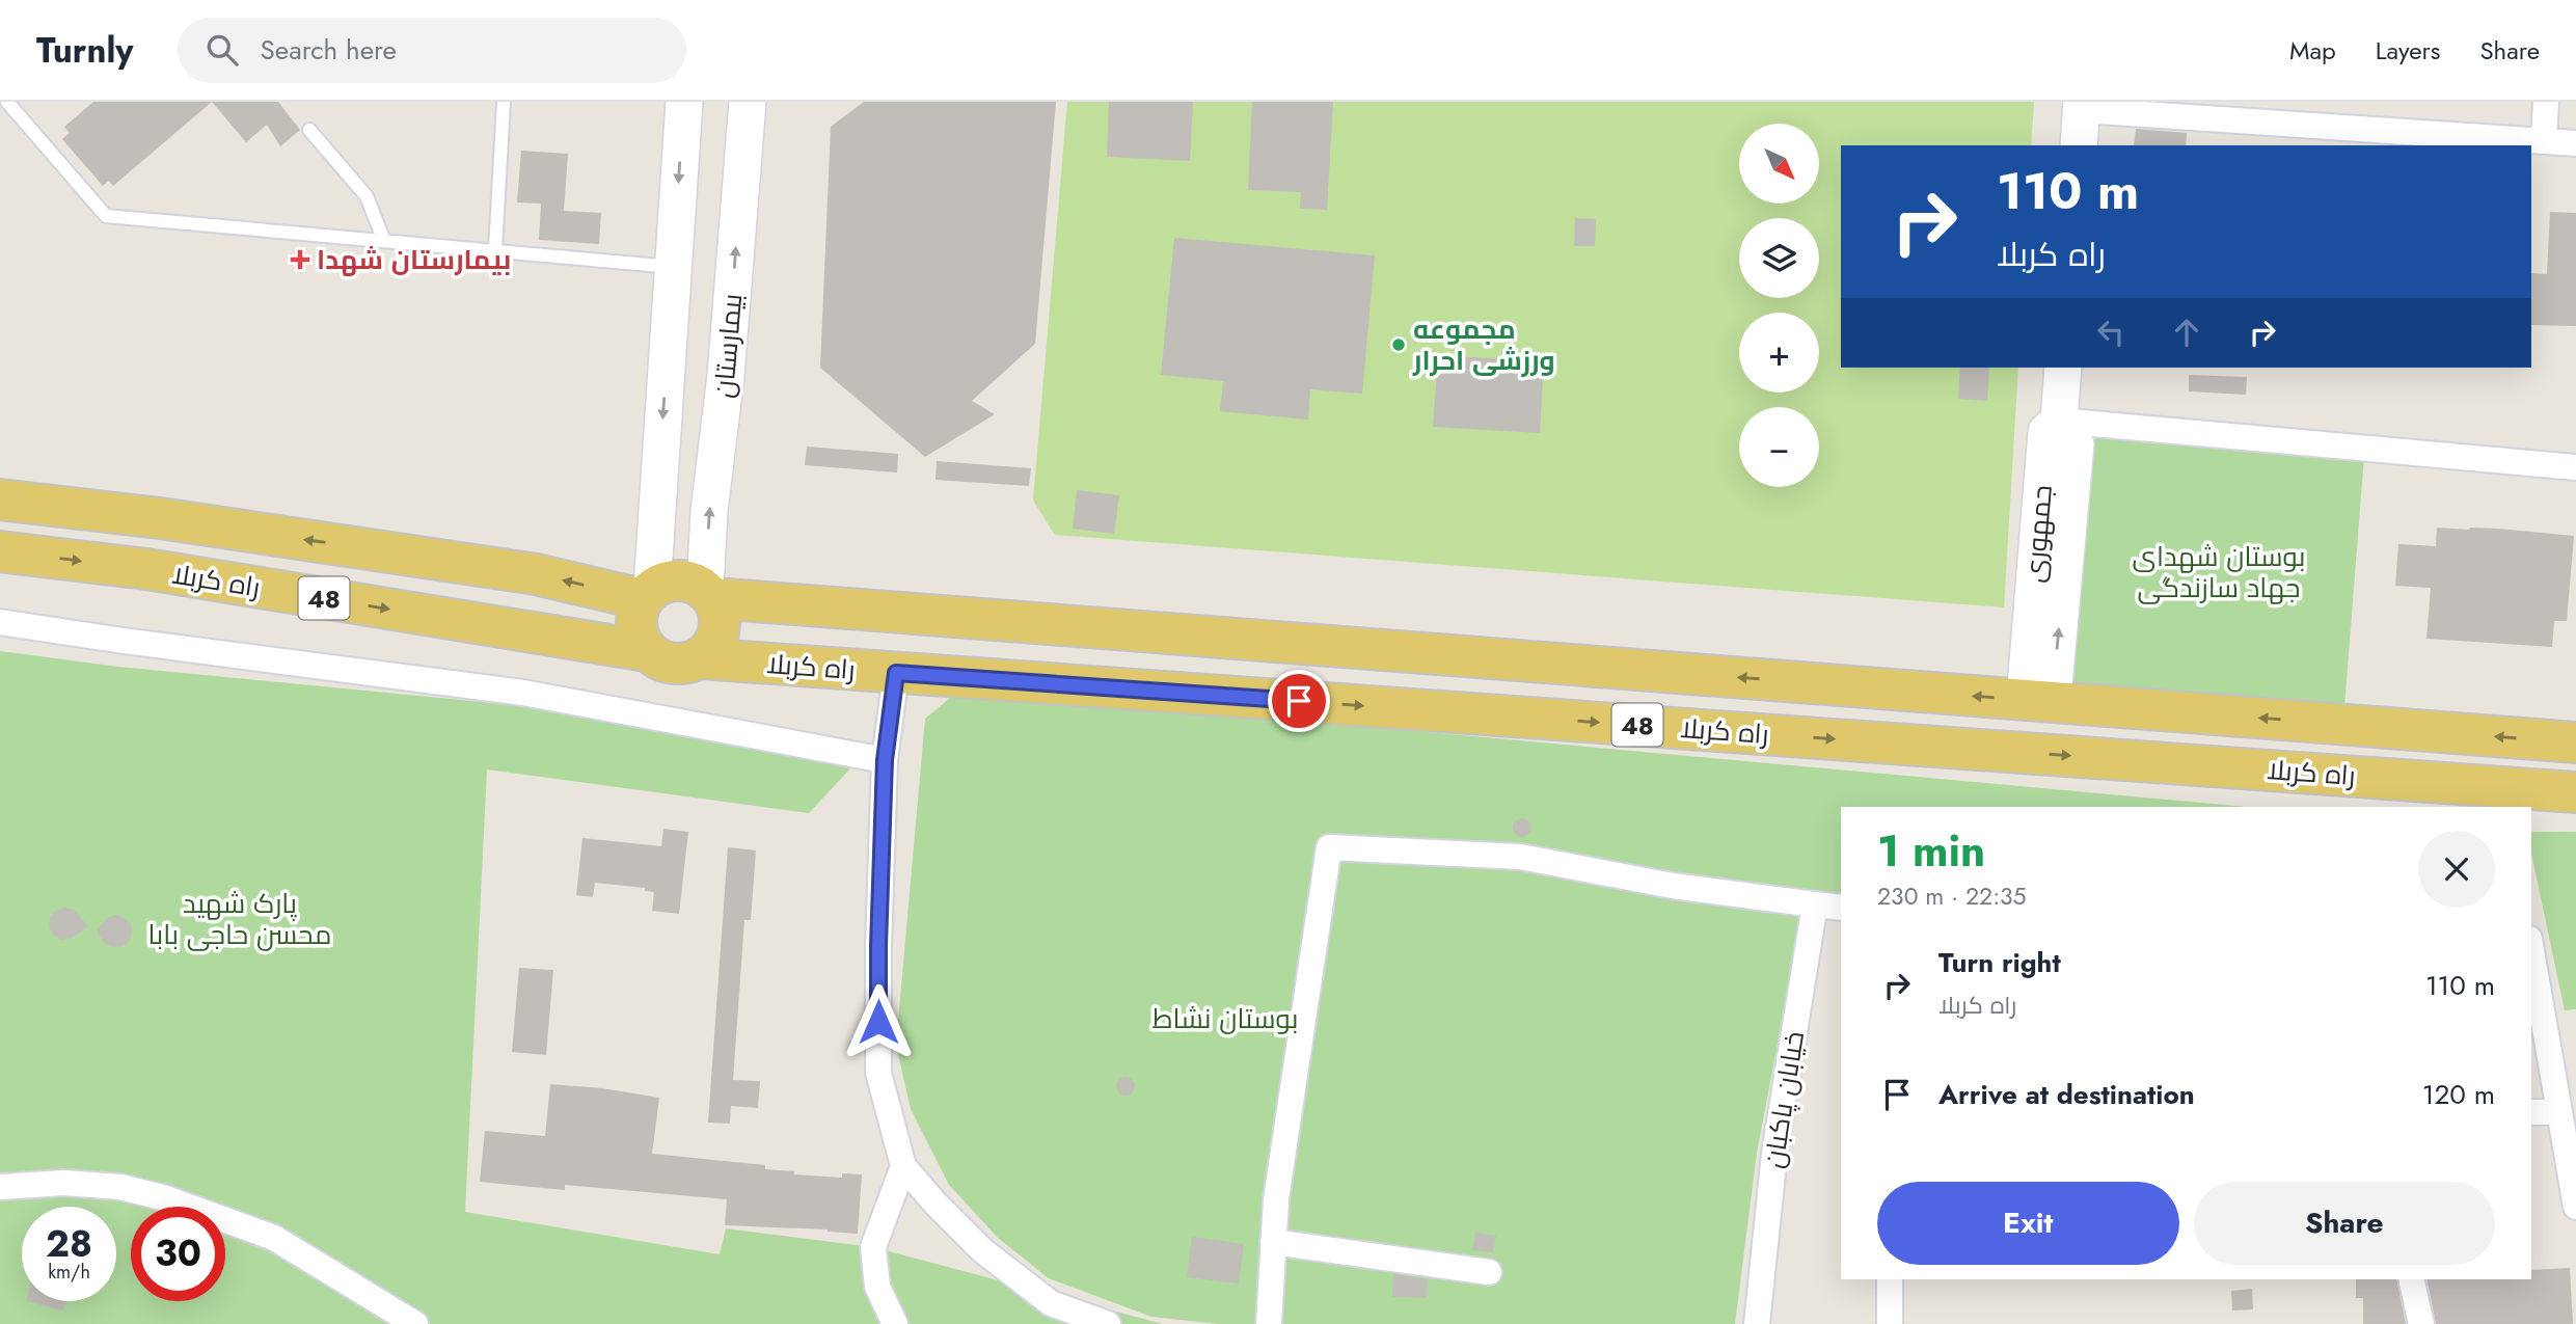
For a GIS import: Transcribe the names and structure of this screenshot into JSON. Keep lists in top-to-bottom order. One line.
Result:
{"streets":{"main road":["بیمارستان","جمهوری","راه کربلا","48"],"street":["خیابان پاکبان"]},"crossings":[["بیمارستان","راه کربلا"],["بیمارستان","48"],["جمهوری","راه کربلا"],["راه کربلا","48"]],"parks":["بوستان شهدای جهاد سازندگی","پارک شهید محسن حاجی بابا","بوستان نشاط"],"places":{"health":["بیمارستان شهدا"],"other":["مجموعه ورزشی احرار"]},"north":"bottom right","page":{"header":"Turnly","search":"Search here","nav":["Map","Layers","Share"],"map_buttons":["+","−"],"turn":["110 m","راه کربلا"],"heading":["1 min","230 m · 22:35"],"list":[{"name":"Turn right","note":"راه کربلا","value":"110 m"},{"name":"Arrive at destination","value":"120 m"}],"buttons":["Exit","Share"],"speed":"28 km/h","limit":"30"}}
